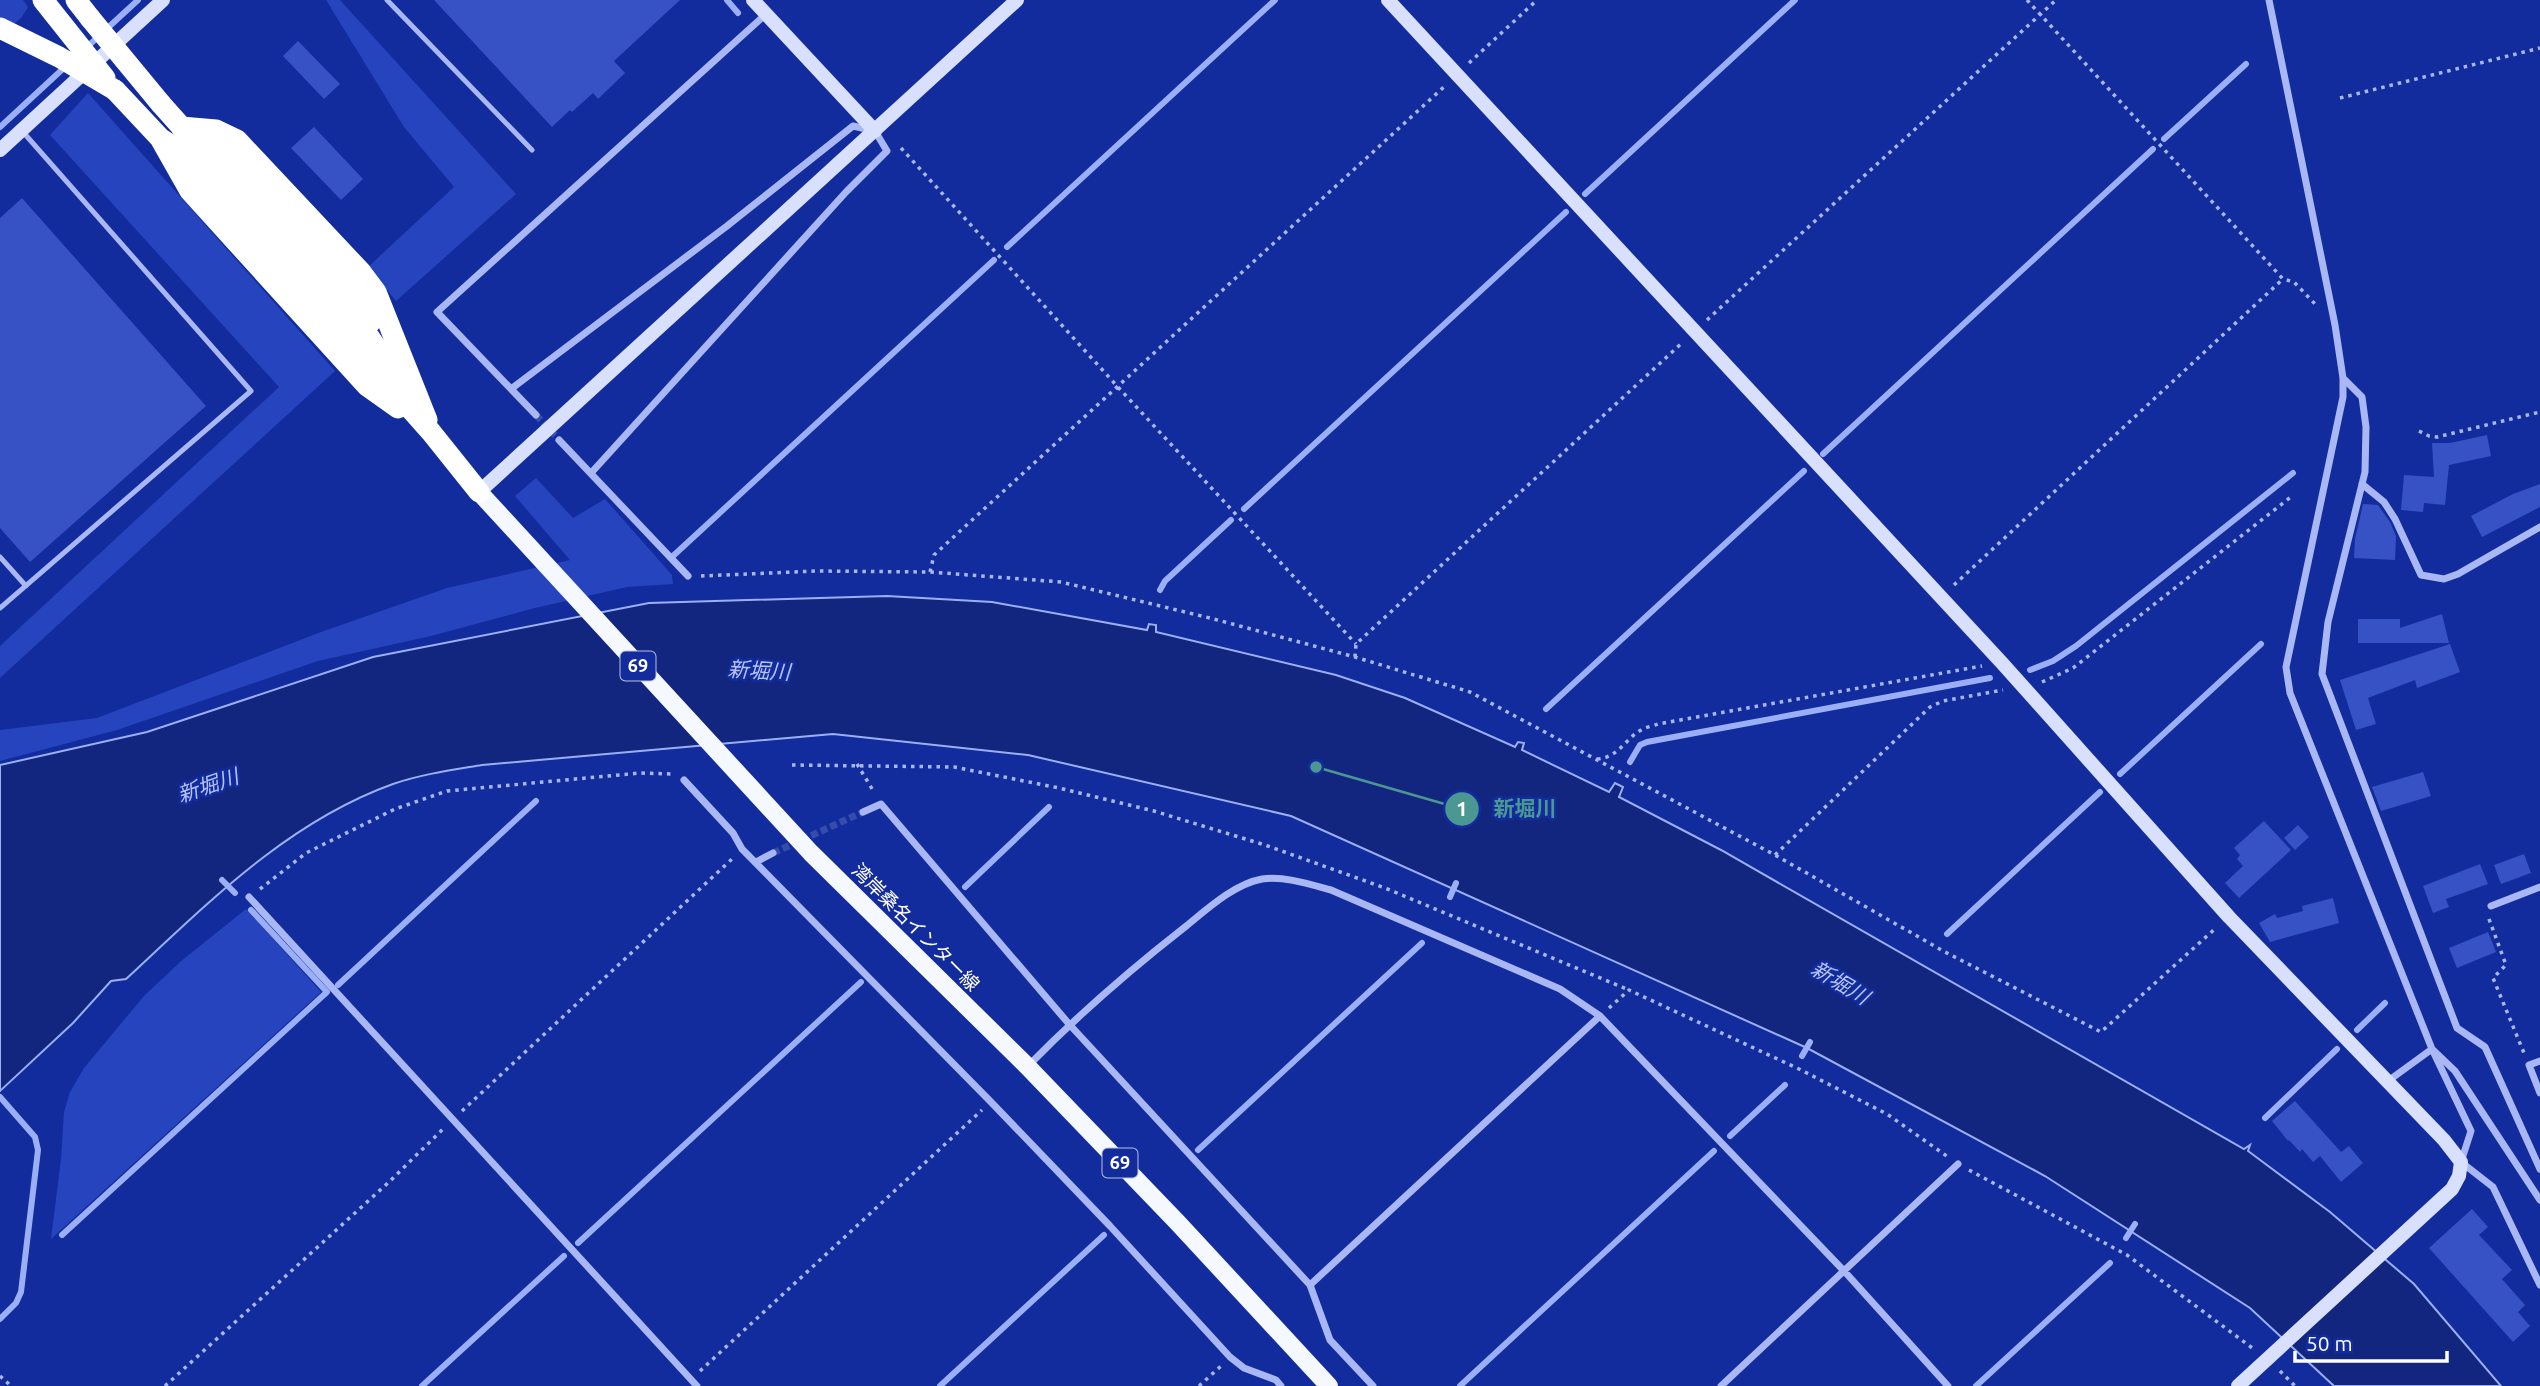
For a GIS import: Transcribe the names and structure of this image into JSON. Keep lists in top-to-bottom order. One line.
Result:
{"streets":{"highway":["69"],"main road":["湾岸桑名インター線"]},"crossings":[["69","湾岸桑名インター線"]],"water":["新堀川"],"places":["新堀川"],"scale_bar":"50 m"}
